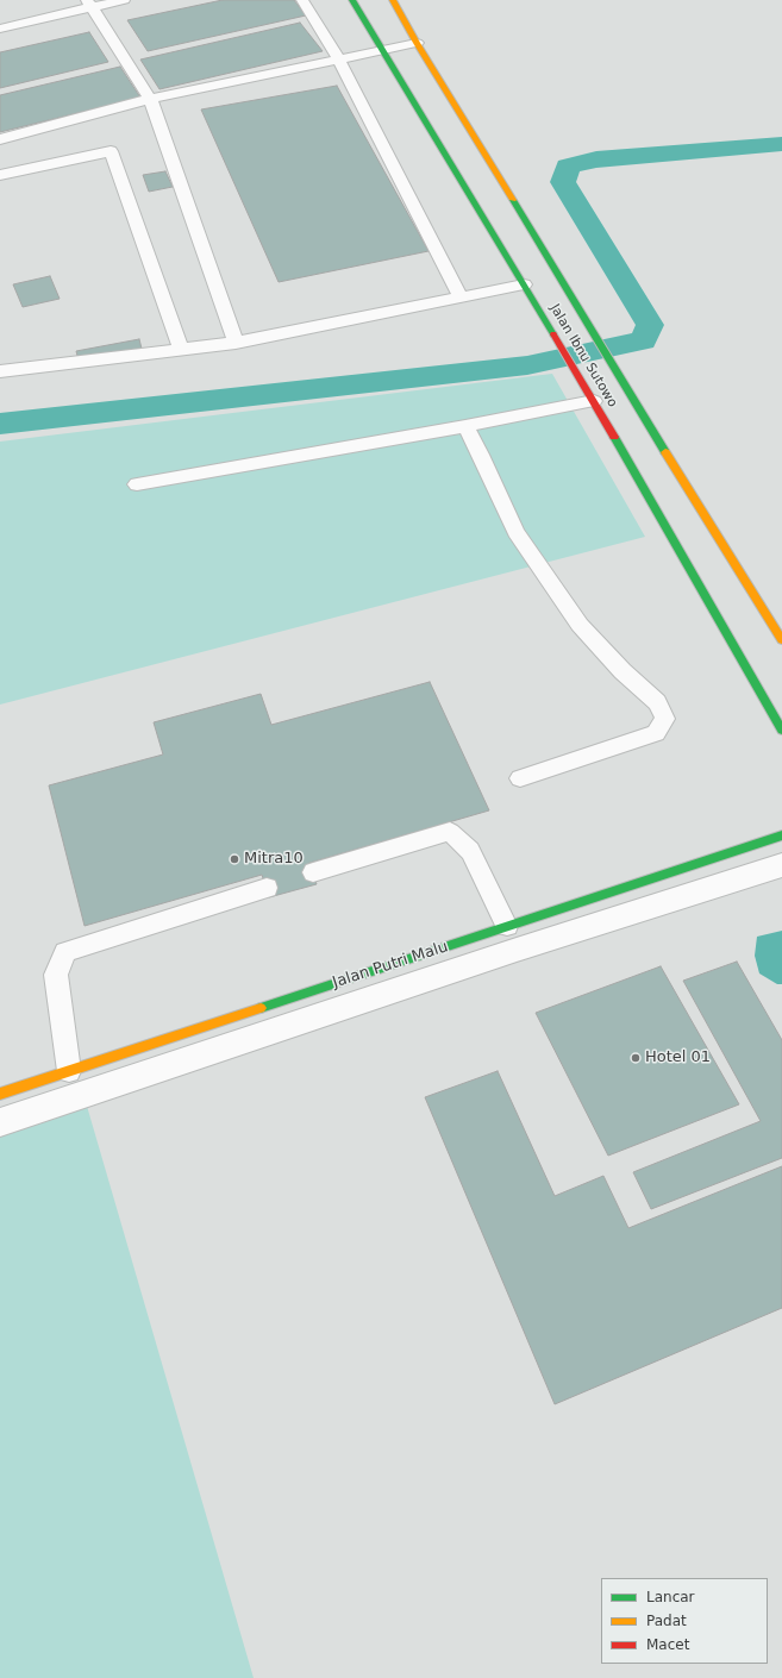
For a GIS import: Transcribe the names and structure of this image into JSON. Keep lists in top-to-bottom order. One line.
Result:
{"streets":{"main road":["Jalan Ibnu Sutowo","Jalan Putri Malu"]},"places":["Mitra10","Hotel 01"],"legend":["Lancar","Padat","Macet"]}
